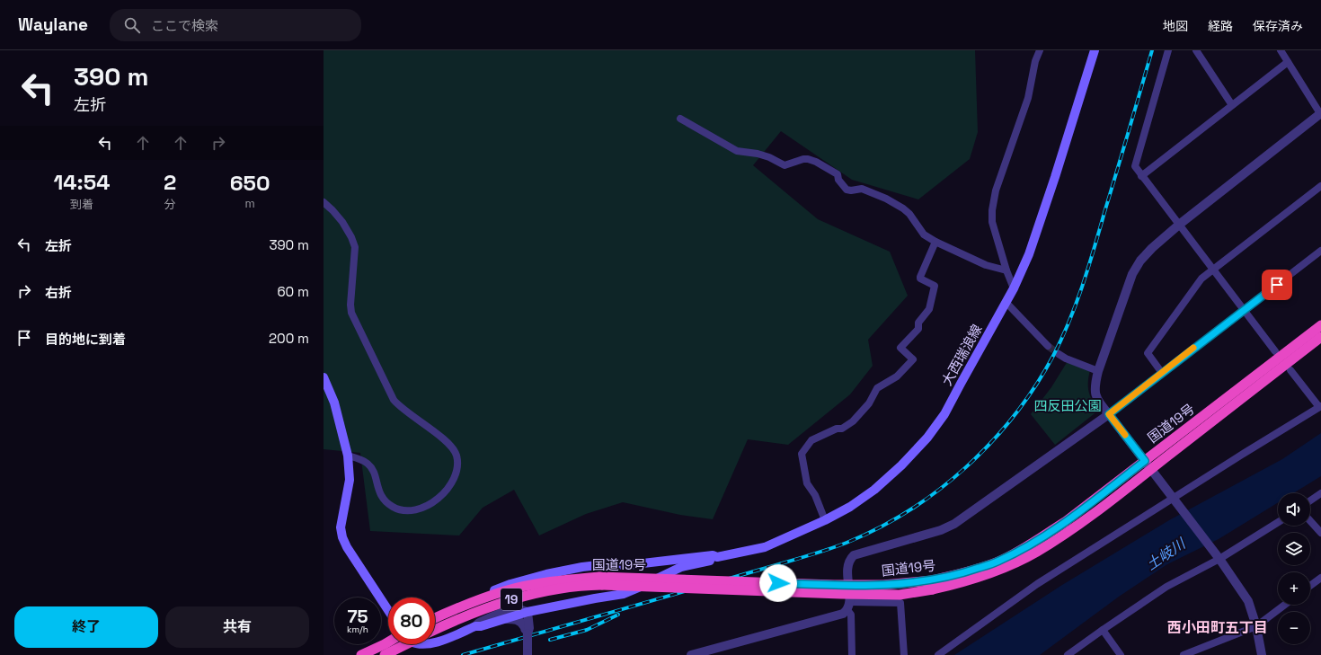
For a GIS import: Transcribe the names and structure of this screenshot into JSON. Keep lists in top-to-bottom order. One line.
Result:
{"streets":{"highway":["国道19号","19"],"main road":["大西瑞浪線"]},"districts":["西小田町五丁目"],"water":["土岐川"],"parks":["四反田公園"],"page":{"header":"Waylane","search":"ここで検索","nav":["地図","経路","保存済み"],"turn":["390 m","左折"],"eta":["14:54","到着","2","分","650","m"],"list":[{"name":"左折","value":"390 m"},{"name":"右折","value":"60 m"},{"name":"目的地に到着","value":"200 m"}],"map_buttons":["+","−"],"speed":"75 km/h","limit":"80","buttons":["終了","共有"]}}
